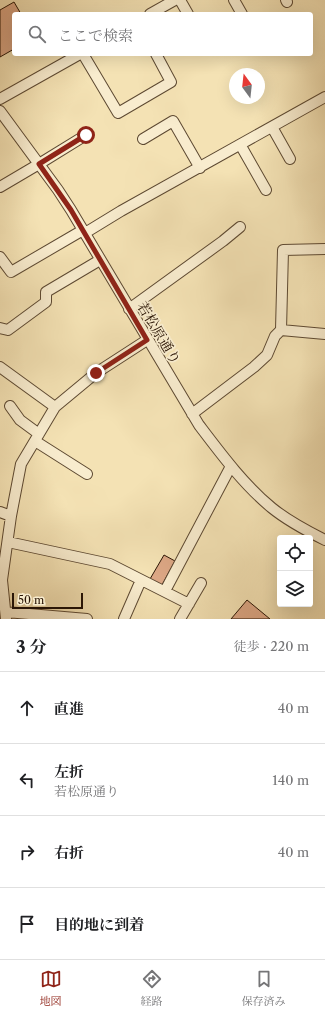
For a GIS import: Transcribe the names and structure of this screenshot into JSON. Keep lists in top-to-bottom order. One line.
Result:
{"streets":{"street":["若松原通り"]},"scale_bar":"50 m","north":"top","page":{"search":"ここで検索","scale":"50 m","heading":["3 分","徒歩 · 220 m"],"list":[["直進","40 m"],["左折","若松原通り","140 m"],["右折","40 m"],"目的地に到着"],"nav":["地図","経路","保存済み"]}}
